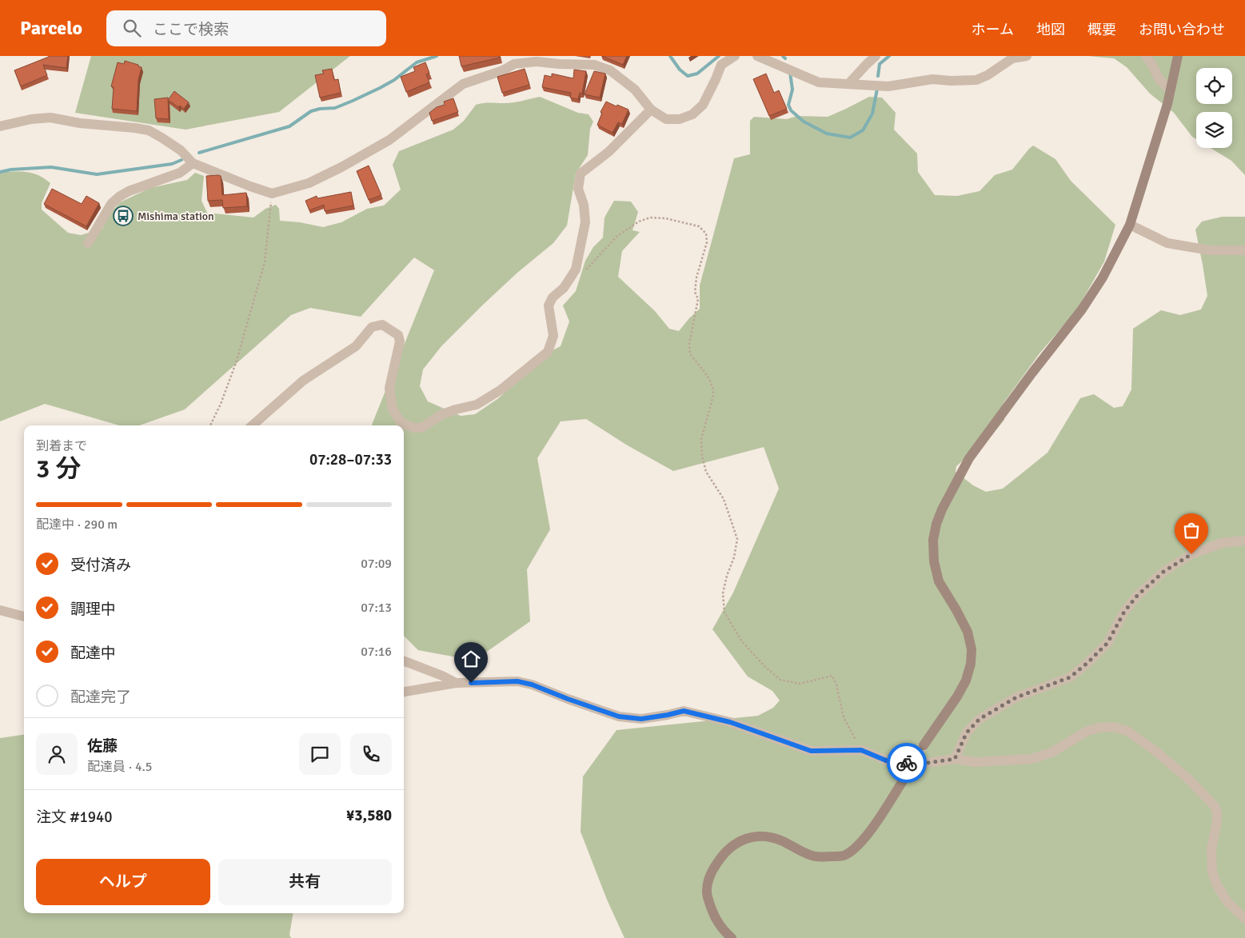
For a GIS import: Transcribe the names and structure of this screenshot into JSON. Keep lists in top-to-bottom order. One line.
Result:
{"places":{"bus stop":["Mishima station"]},"page":{"header":"Parcelo","search":"ここで検索","nav":["ホーム","地図","概要","お問い合わせ"],"heading":["3 分","到着まで","07:28–07:33"],"panel":["佐藤","配達員 · 4.5","注文 #1940","¥3,580"],"bar":"配達中 · 290 m","list":[["受付済み","07:09"],["調理中","07:13"],["配達中","07:16"],"配達完了"],"buttons":["ヘルプ","共有"]}}
